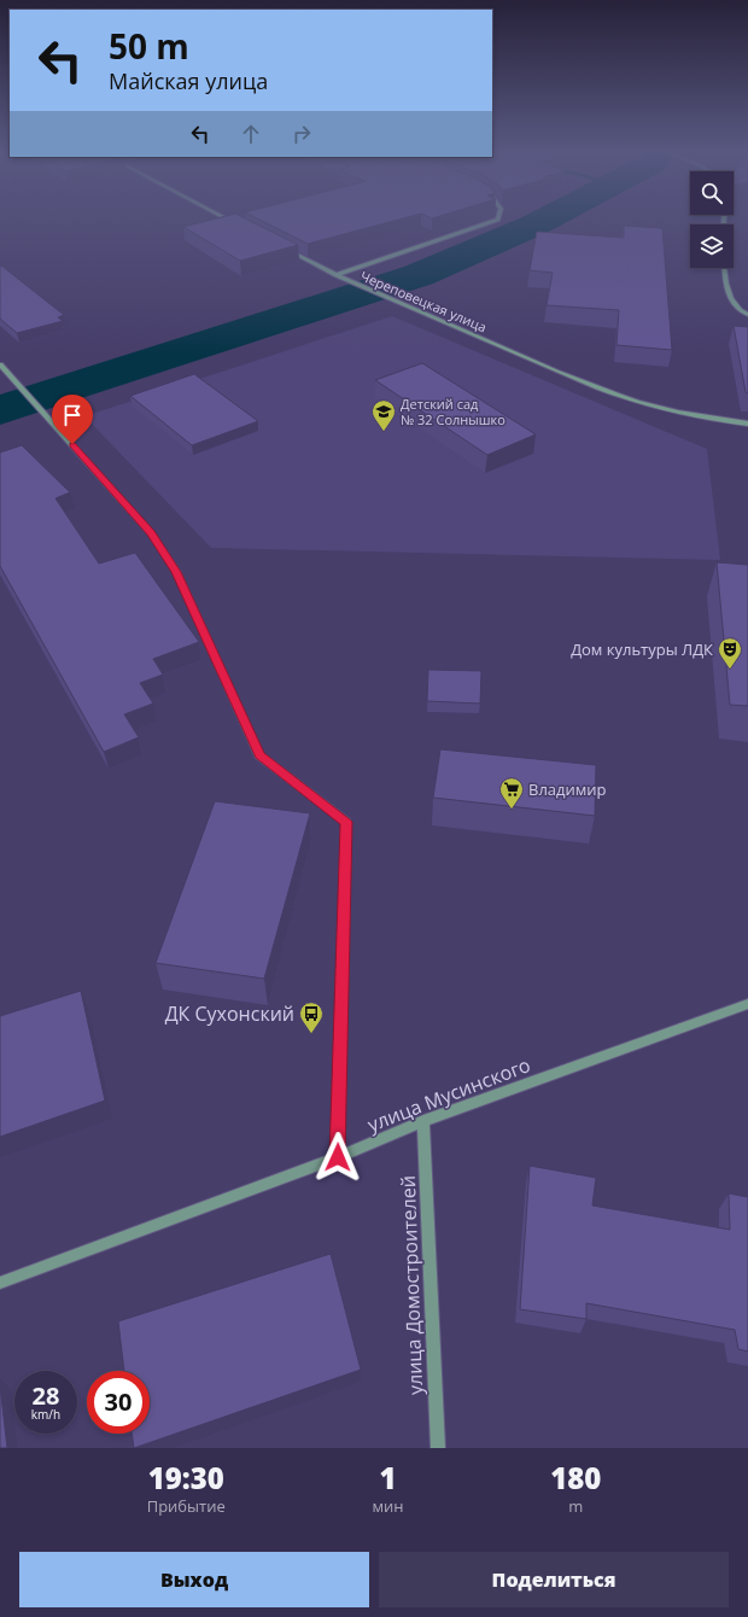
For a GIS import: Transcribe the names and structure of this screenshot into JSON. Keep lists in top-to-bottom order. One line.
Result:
{"streets":{"street":["Череповецкая улица","улица Мусинского","улица Домостроителей"]},"crossings":[["улица Мусинского","улица Домостроителей"]],"places":{"school or university":["Детский сад № 32 Солнышко"],"theatre":["Дом культуры ЛДК"],"supermarket":["Владимир"],"bus stop":["ДК Сухонский"]},"page":{"turn":["50 m","Майская улица"],"speed":"28 km/h","limit":"30","eta":["19:30","Прибытие","1","мин","180","m"],"buttons":["Выход","Поделиться"]}}
